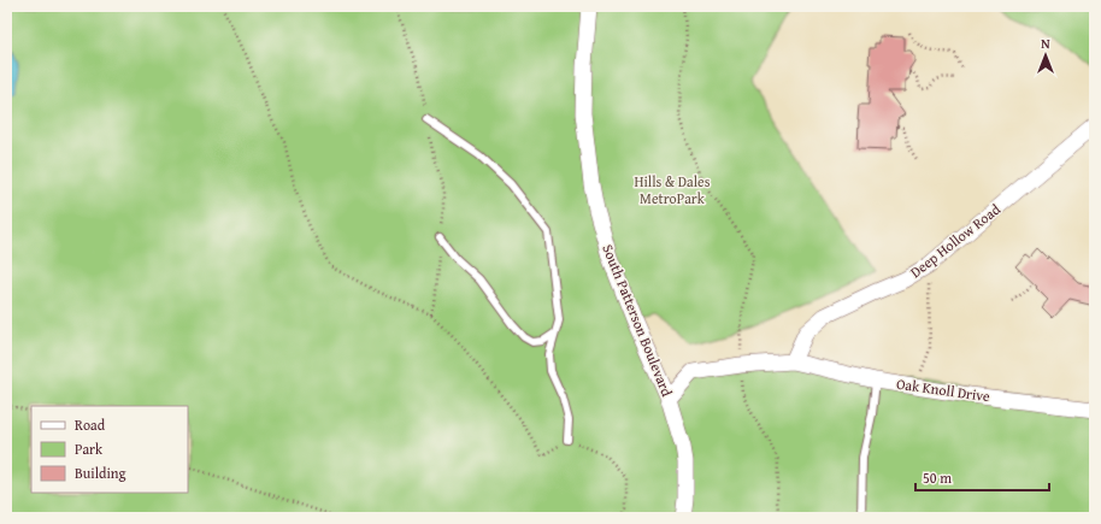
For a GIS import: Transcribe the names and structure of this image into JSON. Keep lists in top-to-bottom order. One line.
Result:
{"streets":{"street":["Deep Hollow Road","South Patterson Boulevard","Oak Knoll Drive"]},"crossings":[["Deep Hollow Road","Oak Knoll Drive"],["South Patterson Boulevard","Oak Knoll Drive"]],"parks":["Hills & Dales MetroPark"],"legend":["Road","Park","Building"],"scale_bar":"50 m","north":"top"}
